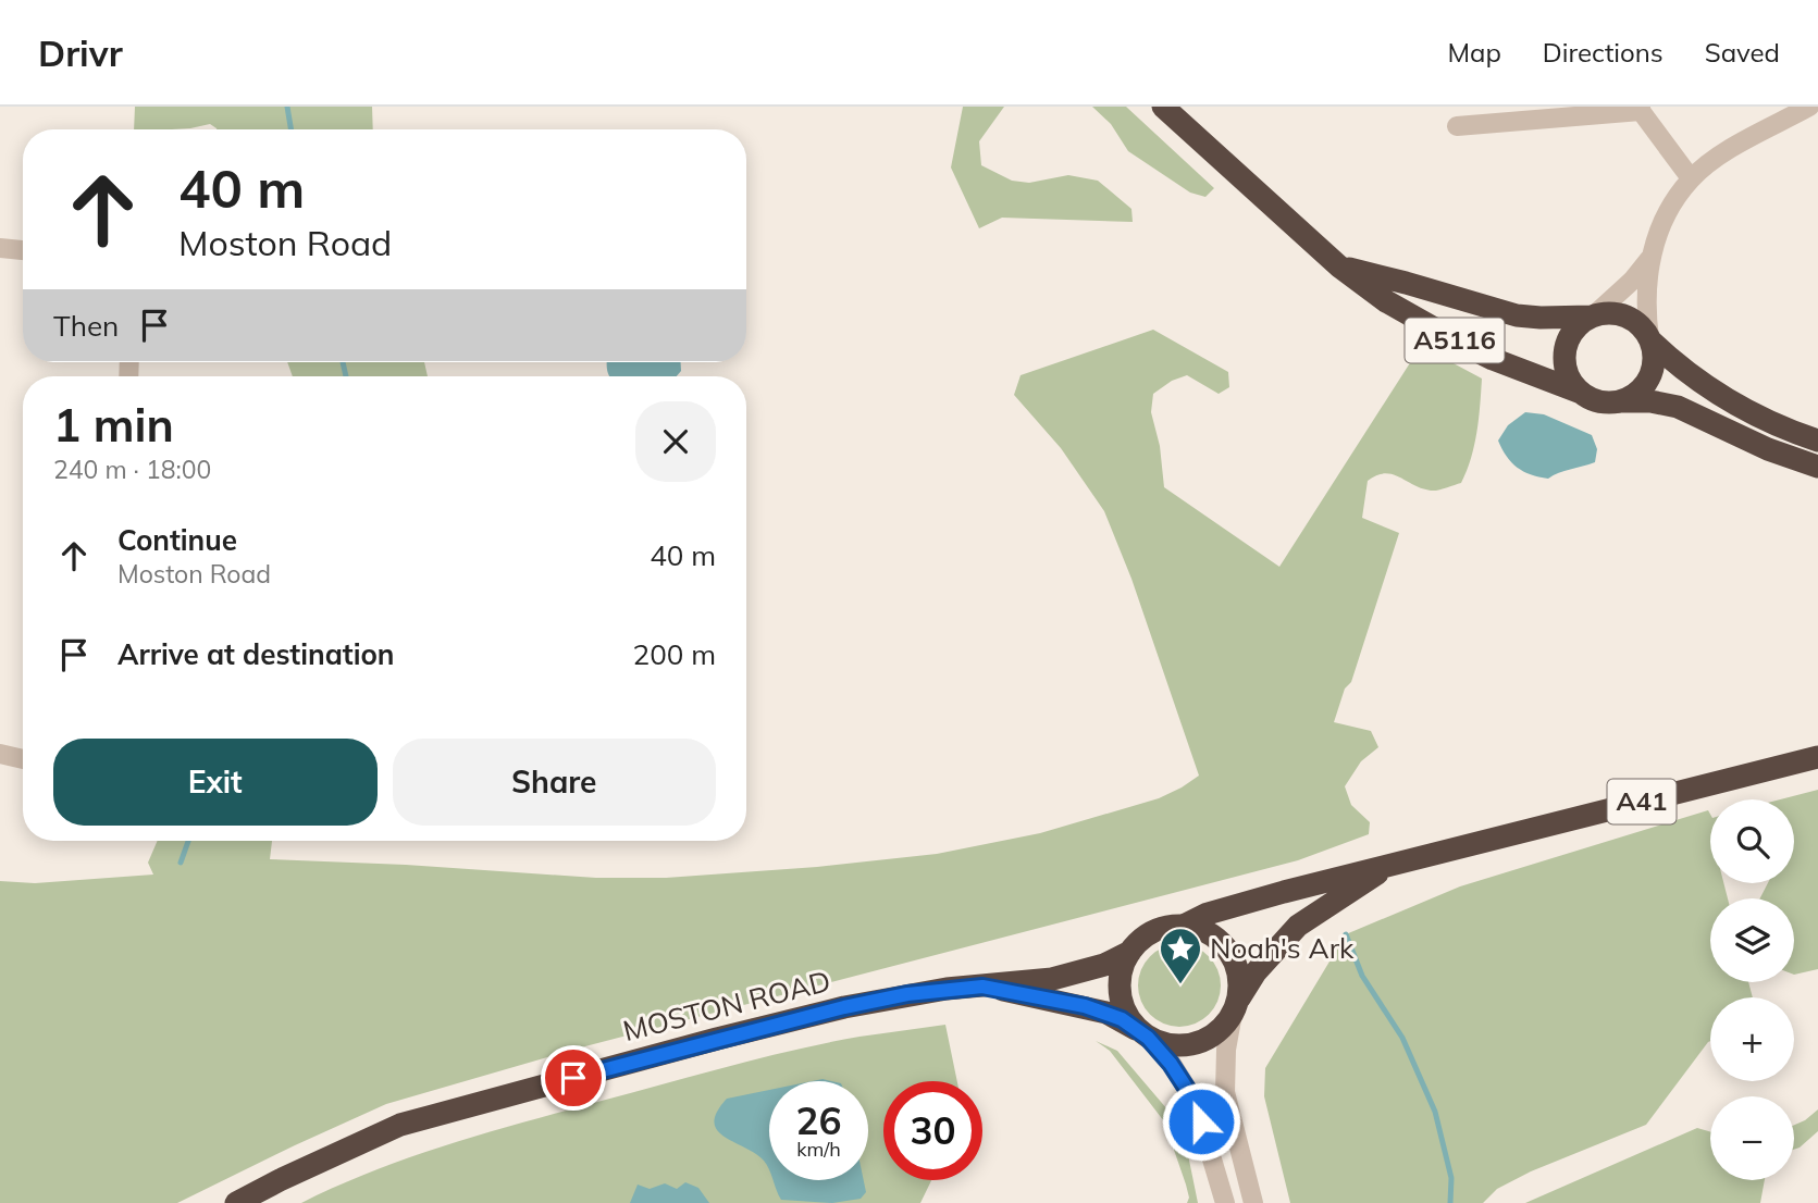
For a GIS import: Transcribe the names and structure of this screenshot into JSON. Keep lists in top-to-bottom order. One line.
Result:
{"streets":{"highway":["A5116","A41","MOSTON ROAD"]},"crossings":[["A41","MOSTON ROAD"]],"places":{"place":["Noah's Ark"]},"page":{"header":"Drivr","nav":["Map","Directions","Saved"],"turn":["40 m","Moston Road"],"then":"Then","heading":["1 min","240 m · 18:00"],"list":[{"name":"Continue","note":"Moston Road","value":"40 m"},{"name":"Arrive at destination","value":"200 m"}],"buttons":["Exit","Share"],"map_buttons":["+","−"],"speed":"26 km/h","limit":"30"}}
